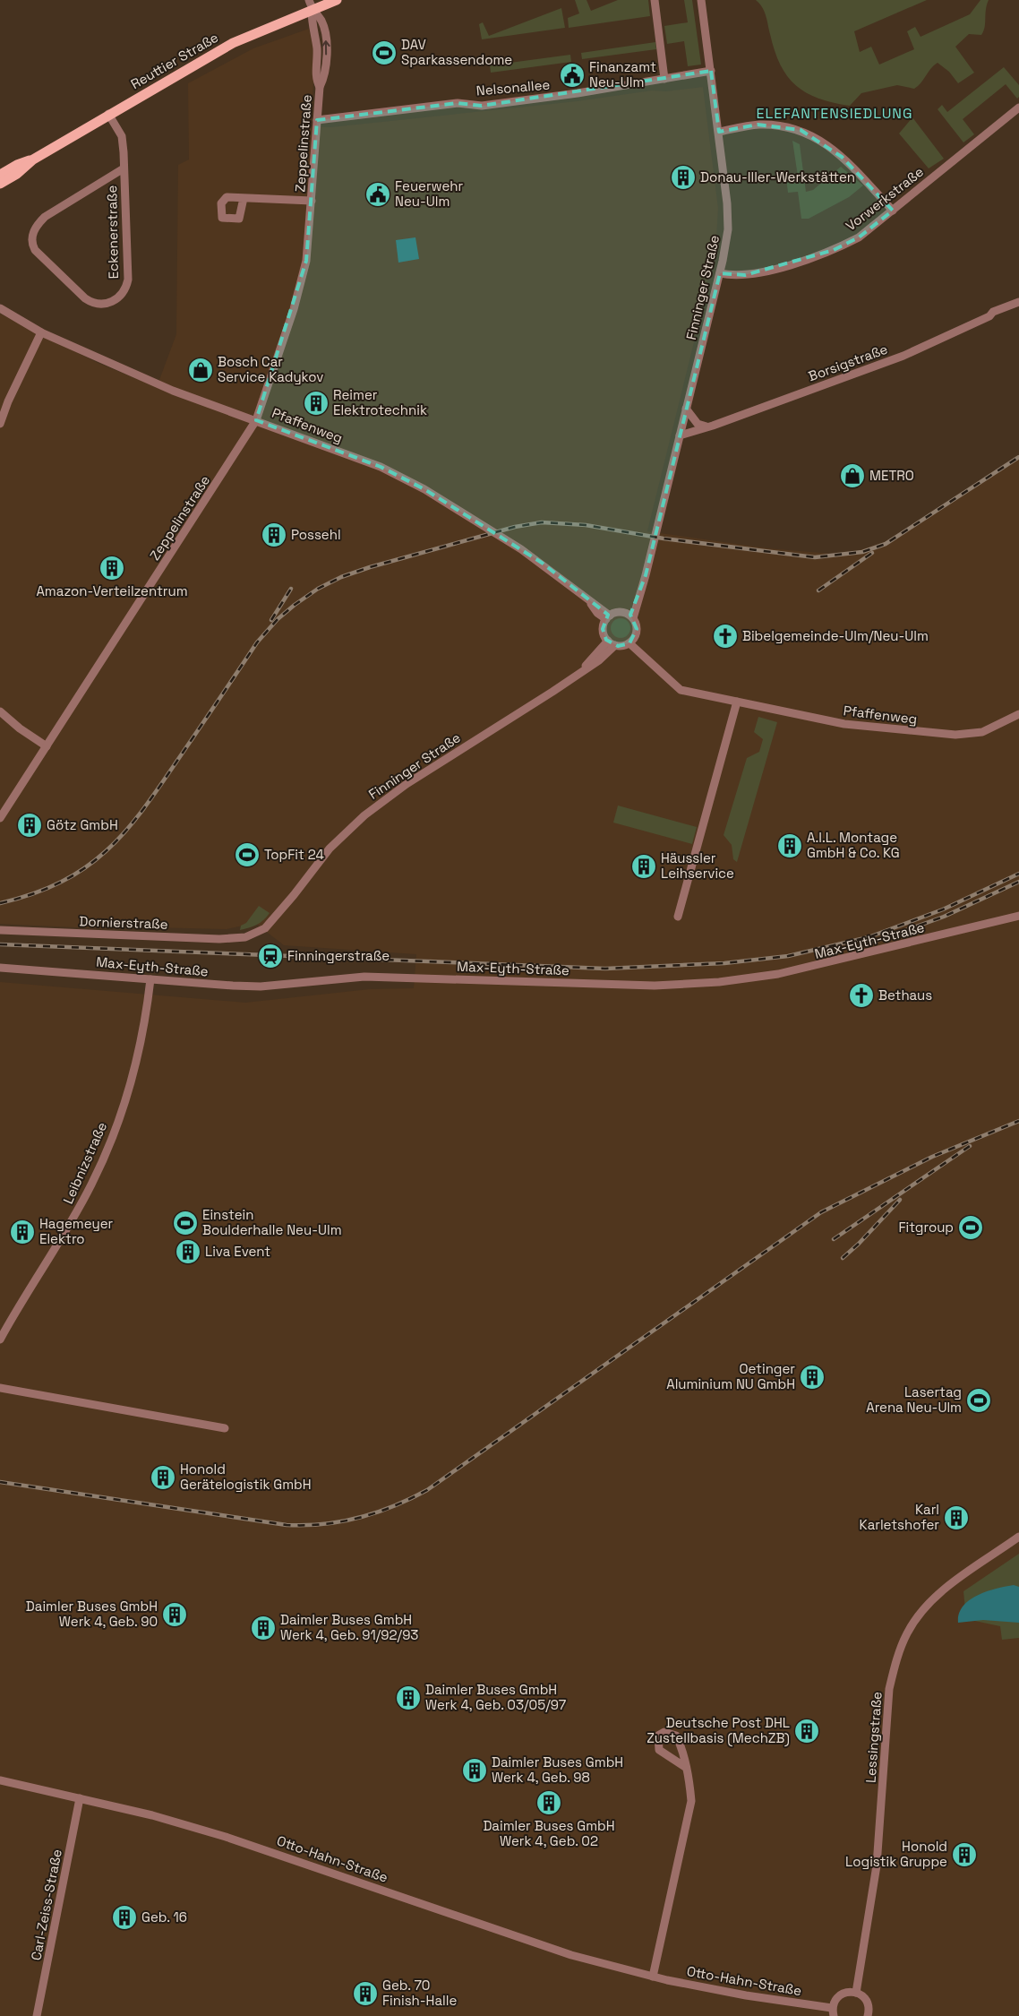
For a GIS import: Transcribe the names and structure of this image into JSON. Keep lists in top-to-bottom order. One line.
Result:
{"streets":{"main road":["Reuttier Straße"],"street":["Nelsonallee","Zeppelinstraße","Vorwerkstraße","Eckenerstraße","Finninger Straße","Borsigstraße","Pfaffenweg","Dornierstraße","Max-Eyth-Straße","Leibnizstraße","Lessingstraße","Otto-Hahn-Straße","Carl-Zeiss-Straße"]},"crossings":[["Reuttier Straße","Zeppelinstraße"],["Reuttier Straße","Eckenerstraße"],["Nelsonallee","Zeppelinstraße"],["Nelsonallee","Finninger Straße"],["Zeppelinstraße","Pfaffenweg"],["Vorwerkstraße","Finninger Straße"],["Finninger Straße","Borsigstraße"],["Finninger Straße","Pfaffenweg"],["Finninger Straße","Dornierstraße"],["Max-Eyth-Straße","Leibnizstraße"],["Otto-Hahn-Straße","Carl-Zeiss-Straße"]],"districts":["ELEFANTENSIEDLUNG"],"places":{"sports":["DAV Sparkassendome","TopFit 24","Einstein Boulderhalle Neu-Ulm","Fitgroup","Lasertag Arena Neu-Ulm"],"public building":["Finanzamt Neu-Ulm","Feuerwehr Neu-Ulm"],"building":["Donau-Iller-Werkstätten","Reimer Elektrotechnik","Possehl","Amazon-Verteilzentrum","Götz GmbH","A.I.L. Montage GmbH & Co. KG","Häussler Leihservice","Hagemeyer Elektro","Liva Event","Oetinger Aluminium NU GmbH","Honold Gerätelogistik GmbH","Karl Karletshofer","Daimler Buses GmbH Werk 4, Geb. 90","Daimler Buses GmbH Werk 4, Geb. 91/92/93","Daimler Buses GmbH Werk 4, Geb. 03/05/97","Deutsche Post DHL Zustellbasis (MechZB)","Daimler Buses GmbH Werk 4, Geb. 98","Daimler Buses GmbH Werk 4, Geb. 02","Honold Logistik Gruppe","Geb. 16","Geb. 70 Finish-Halle"],"shop":["Bosch Car Service Kadykov","METRO"],"church":["Bibelgemeinde-Ulm/Neu-Ulm","Bethaus"],"station":["Finningerstraße"]}}
